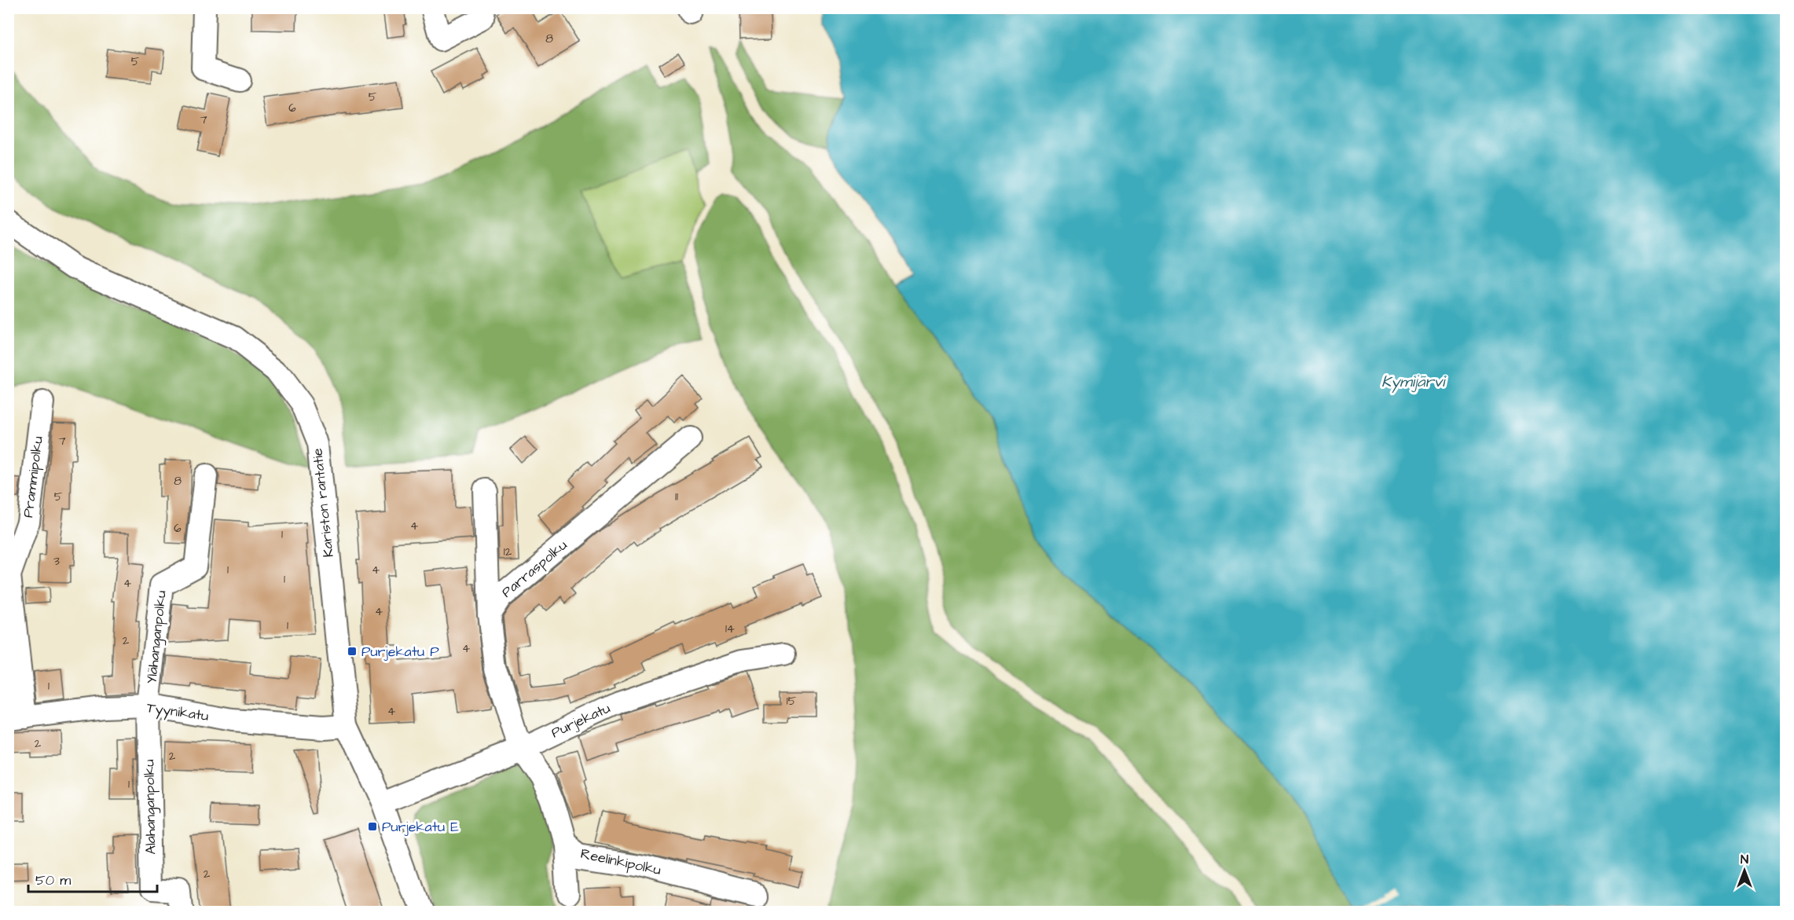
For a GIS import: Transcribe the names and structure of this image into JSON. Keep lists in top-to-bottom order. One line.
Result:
{"streets":{"street":["Prammipolku","Kariston rantatie","Parraspolku","Ylähanganpolku","Tyynikatu","Purjekatu","Alahanganpolku","Reelinkipolku"]},"crossings":[["Prammipolku","Tyynikatu"],["Kariston rantatie","Tyynikatu"],["Kariston rantatie","Purjekatu"],["Ylähanganpolku","Tyynikatu"],["Ylähanganpolku","Alahanganpolku"],["Tyynikatu","Alahanganpolku"],["Purjekatu","Reelinkipolku"]],"water":["Kymijärvi"],"places":{"transit":["Purjekatu P","Purjekatu E"]},"house_numbers":["8","5","5","6","7","7","8","5","11","4","6","1","12","3","1","4","1","4","4","1","14","2","4","1","15","4","2","2","1","2"],"scale_bar":"50 m","north":"top"}
